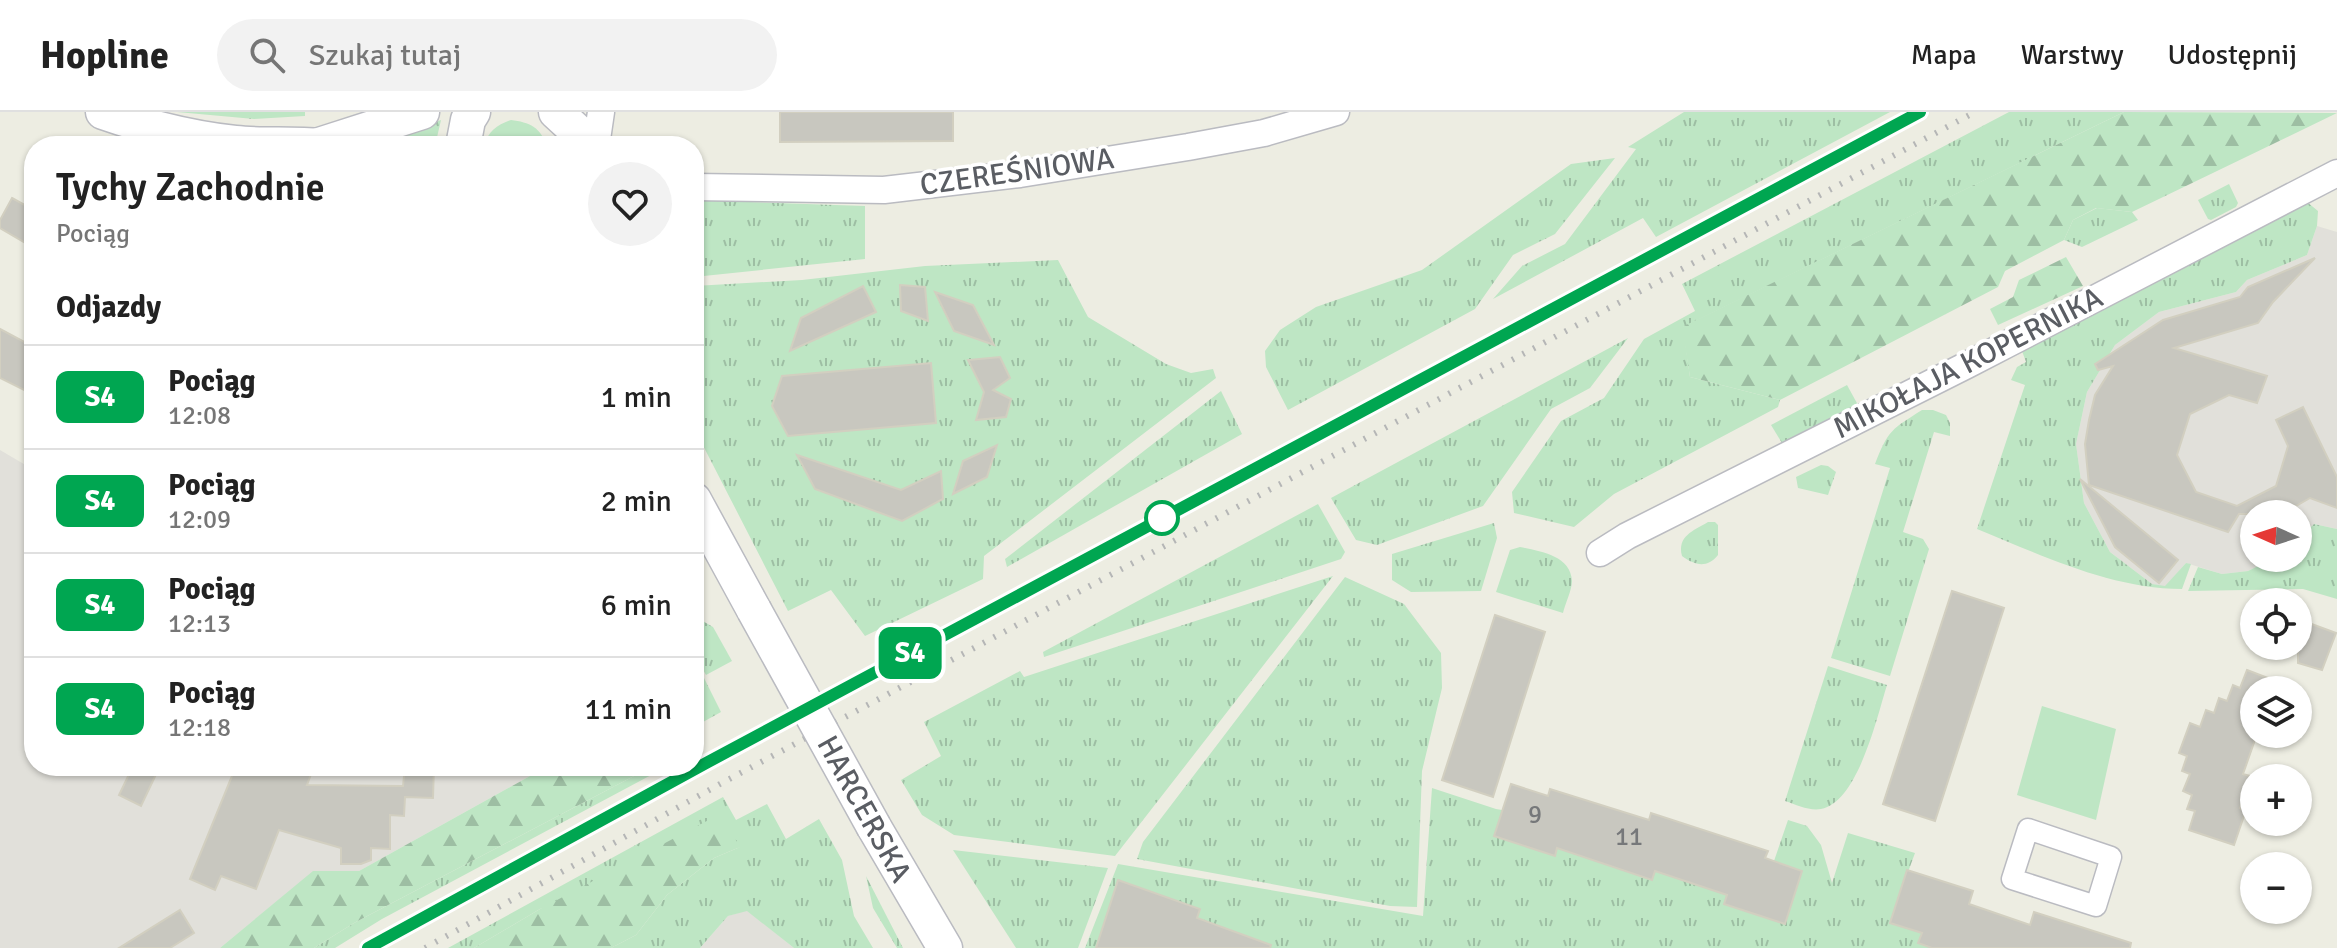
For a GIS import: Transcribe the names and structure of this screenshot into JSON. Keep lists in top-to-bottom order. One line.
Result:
{"streets":{"street":["CZEREŚNIOWA","MIKOŁAJA KOPERNIKA","HARCERSKA"]},"house_numbers":["9","11"],"north":"left","page":{"header":"Hopline","search":"Szukaj tutaj","nav":["Mapa","Warstwy","Udostępnij"],"on_map":"S4","heading":[["Tychy Zachodnie","Pociąg"],"Odjazdy"],"list":[{"mark":"S4","name":"Pociąg","note":"12:08","value":"1 min"},{"mark":"S4","name":"Pociąg","note":"12:09","value":"2 min"},{"mark":"S4","name":"Pociąg","note":"12:13","value":"6 min"},{"mark":"S4","name":"Pociąg","note":"12:18","value":"11 min"}],"map_buttons":["+","−"]}}
